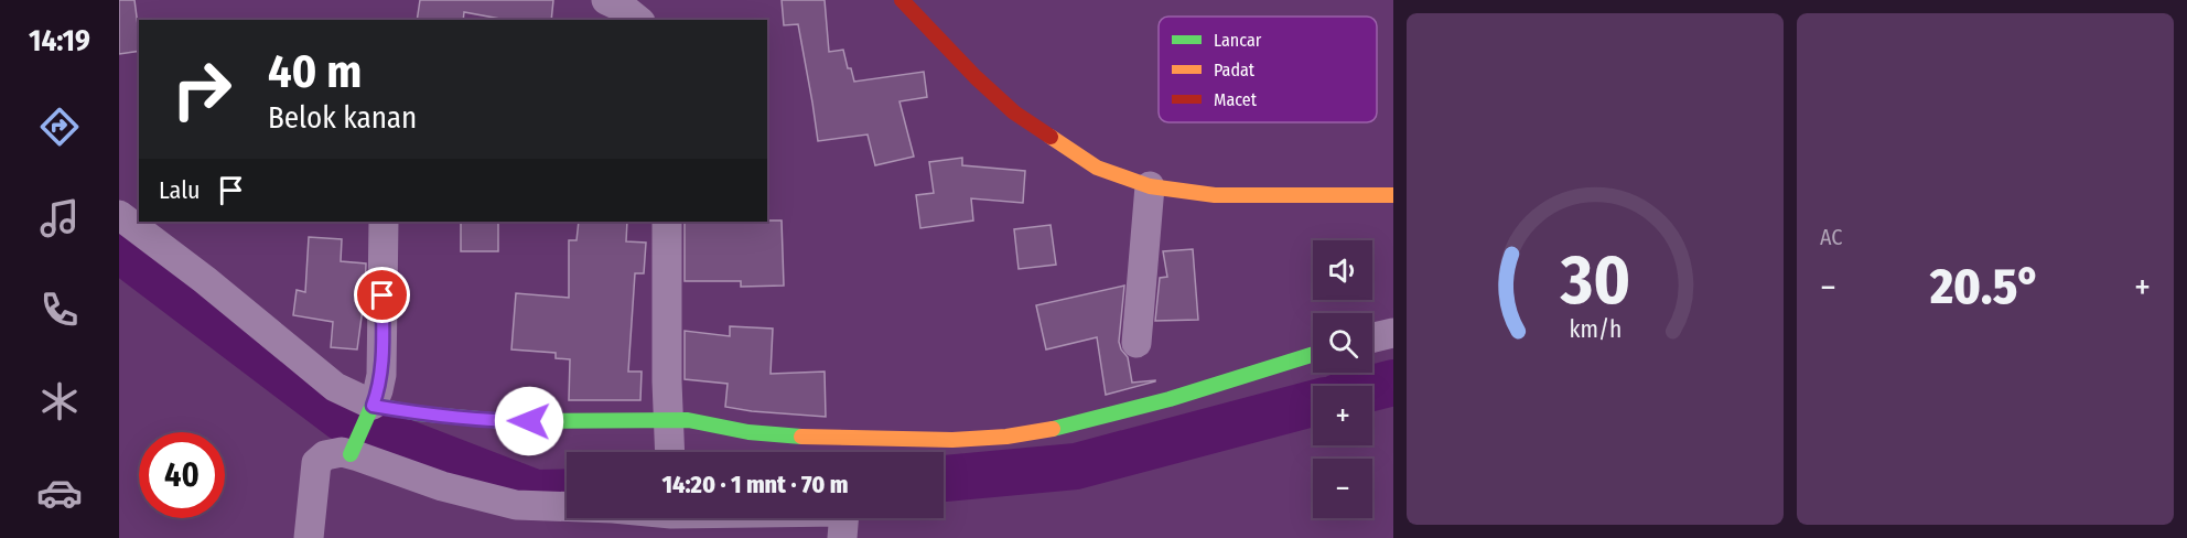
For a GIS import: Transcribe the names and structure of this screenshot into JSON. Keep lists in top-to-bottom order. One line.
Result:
{"legend":["Lancar","Padat","Macet"],"page":{"tabs":"14:19","tile":"AC","turn":["40 m","Belok kanan"],"then":"Lalu","map_buttons":["+","−"],"heat":["−","20.5°","+"],"limit":"40","trip":"14:20 · 1 mnt · 70 m","gauge":["30","km/h"]}}
